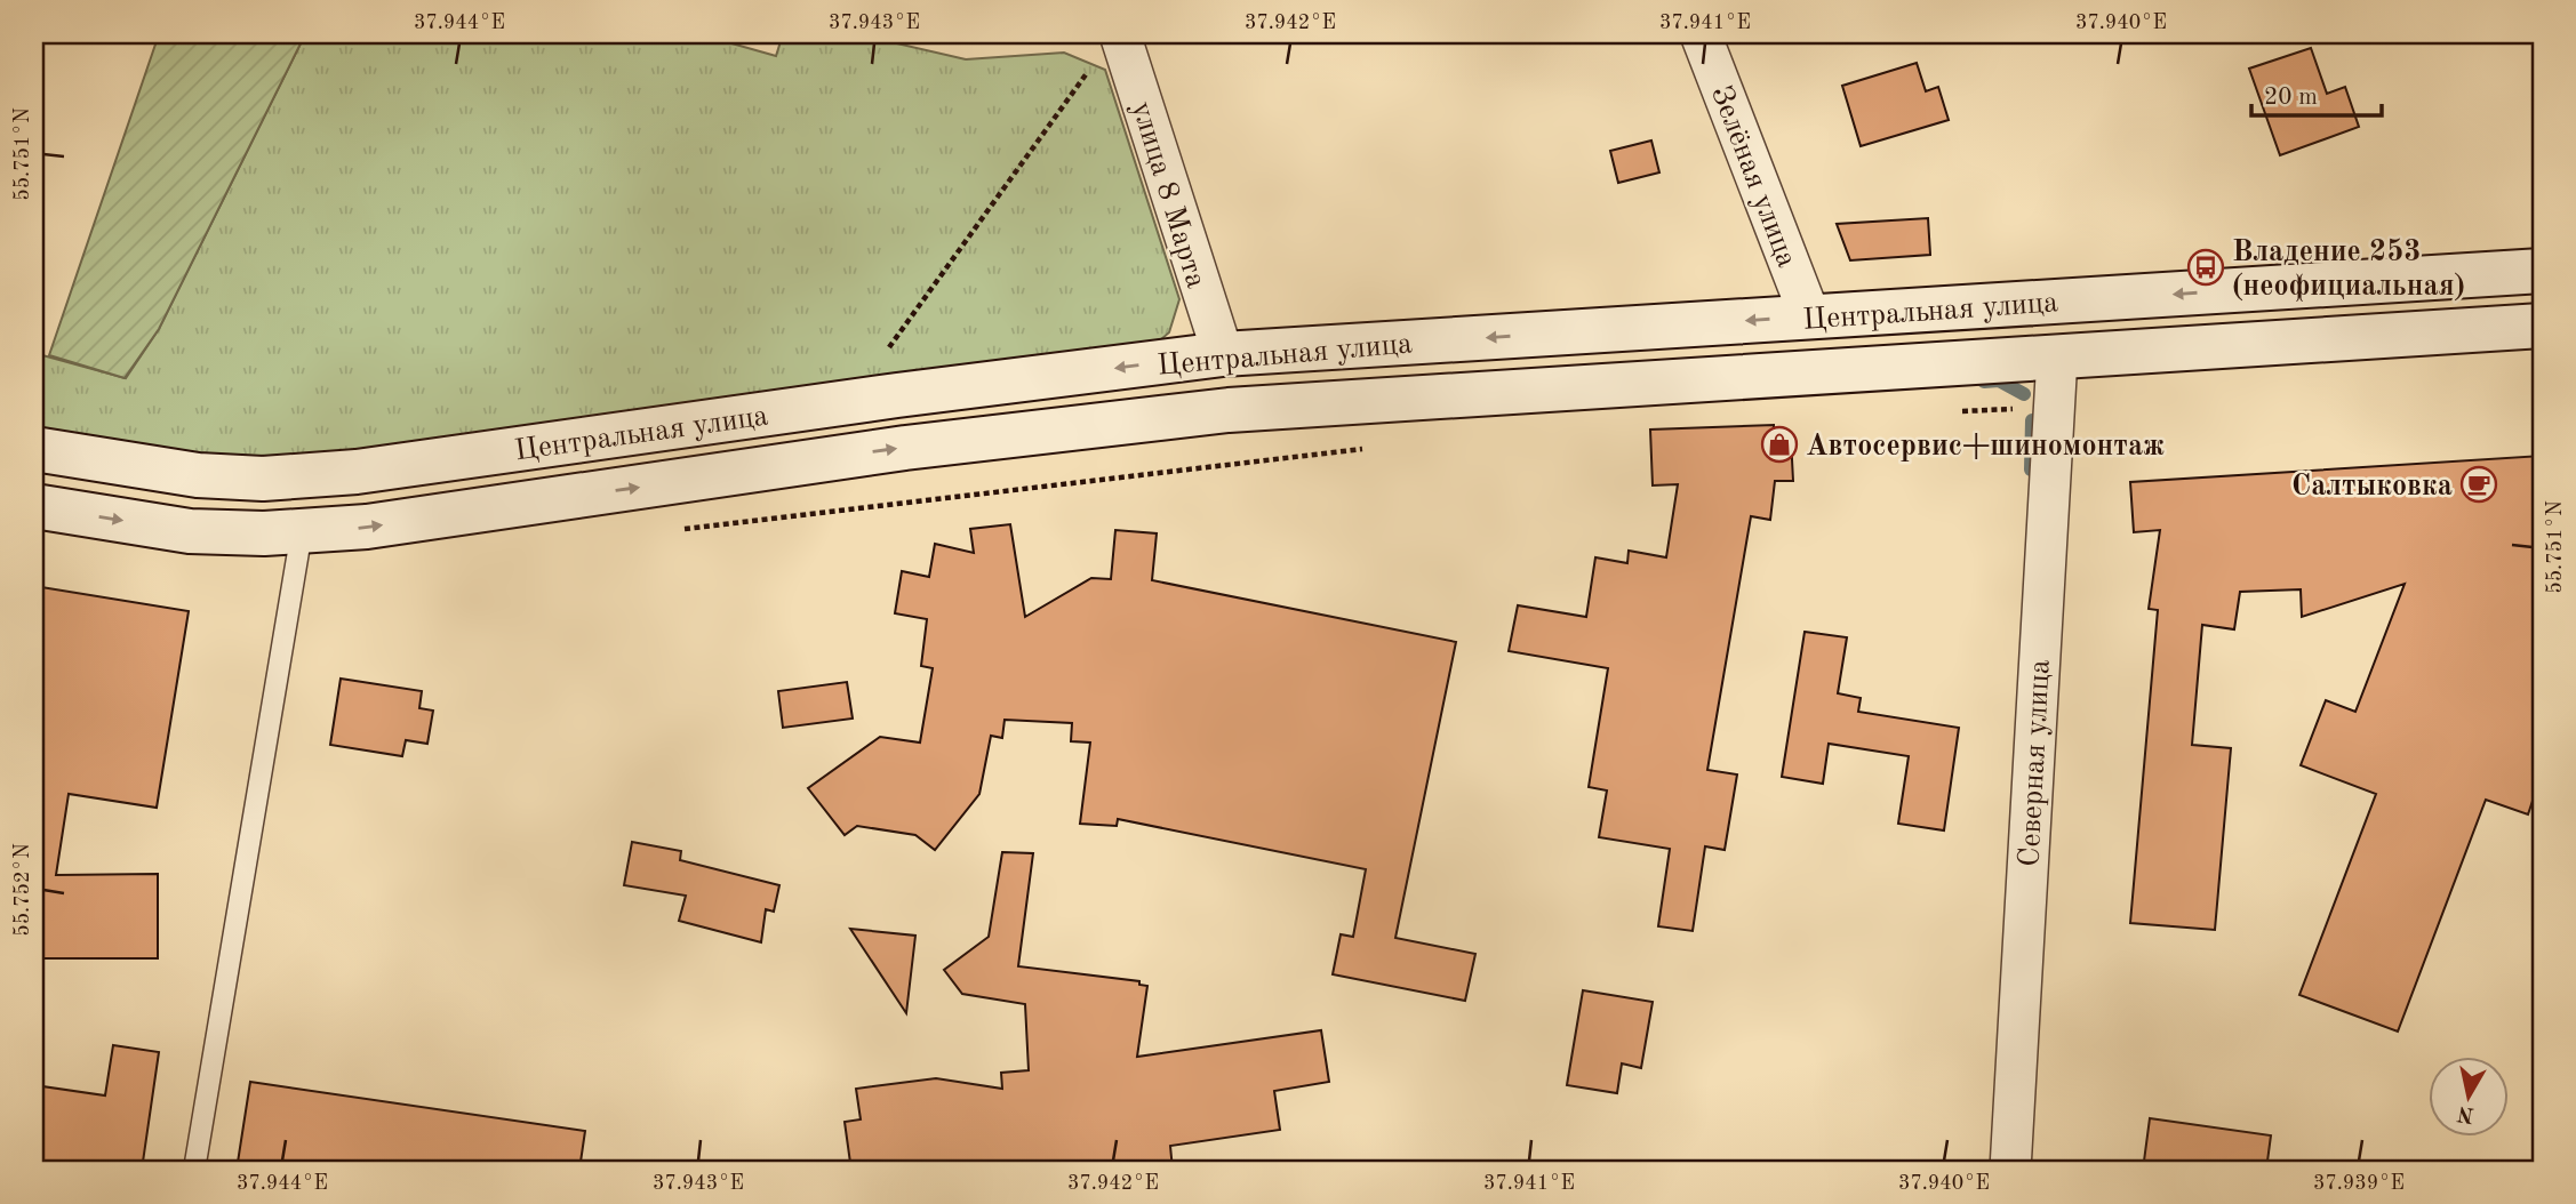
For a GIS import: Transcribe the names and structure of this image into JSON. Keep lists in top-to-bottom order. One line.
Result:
{"streets":{"main road":["Центральная улица"],"street":["Зелёная улица","улица 8 Марта","Северная улица"]},"crossings":[["Зелёная улица","Центральная улица"],["улица 8 Марта","Центральная улица"],["Центральная улица","Северная улица"]],"places":{"bus stop":["Владение 253 (неофициальная)"],"shop":["Автосервис+шиномонтаж"],"cafe":["Салтыковка"]},"scale_bar":"20 m","north":"bottom","coordinates":["37.944°E","37.943°E","37.942°E","37.941°E","37.940°E","55.751°N","55.752°N","37.939°E"]}
